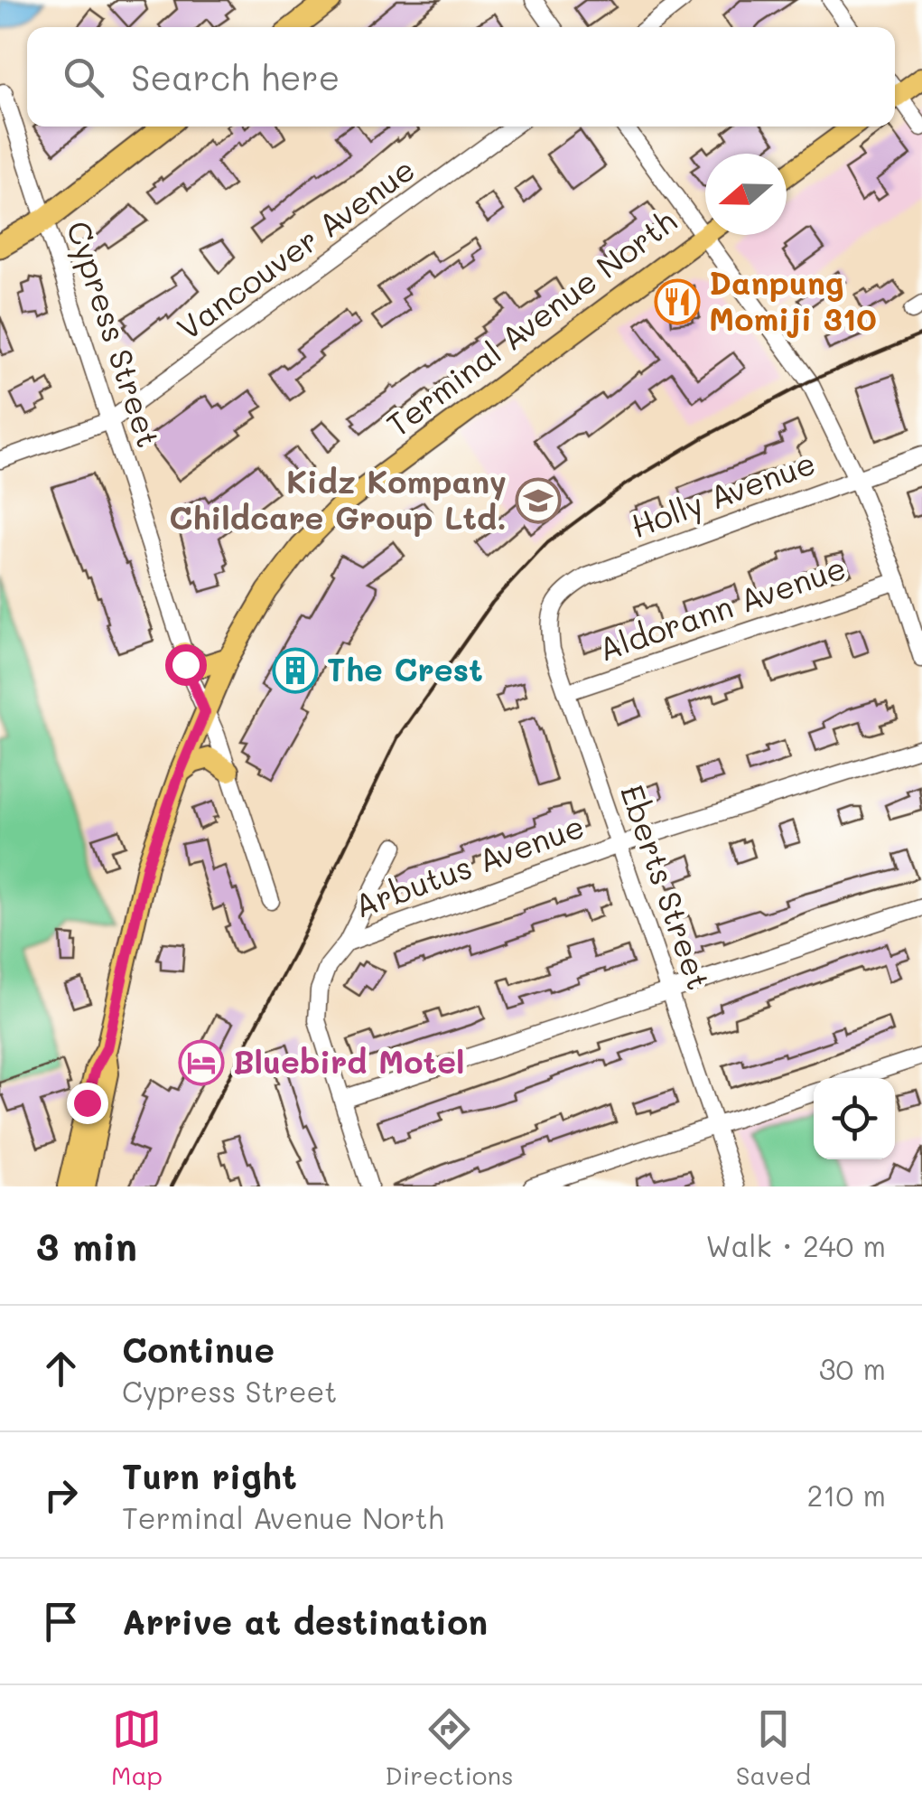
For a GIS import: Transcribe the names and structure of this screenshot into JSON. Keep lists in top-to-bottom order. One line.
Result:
{"streets":{"main road":["Terminal Avenue North"],"street":["Vancouver Avenue","Cypress Street","Holly Avenue","Aldorann Avenue","Arbutus Avenue","Eberts Street"]},"crossings":[["Vancouver Avenue","Cypress Street"],["Terminal Avenue North","Cypress Street"],["Holly Avenue","Eberts Street"],["Aldorann Avenue","Eberts Street"],["Arbutus Avenue","Eberts Street"]],"places":{"restaurant":["Danpung Momiji 310"],"school or university":["Kidz Kompany Childcare Group Ltd."],"building":["The Crest"],"hotel":["Bluebird Motel"]},"north":"left","page":{"search":"Search here","heading":["3 min","Walk · 240 m"],"list":[["Continue","Cypress Street","30 m"],["Turn right","Terminal Avenue North","210 m"],"Arrive at destination"],"nav":["Map","Directions","Saved"]}}
